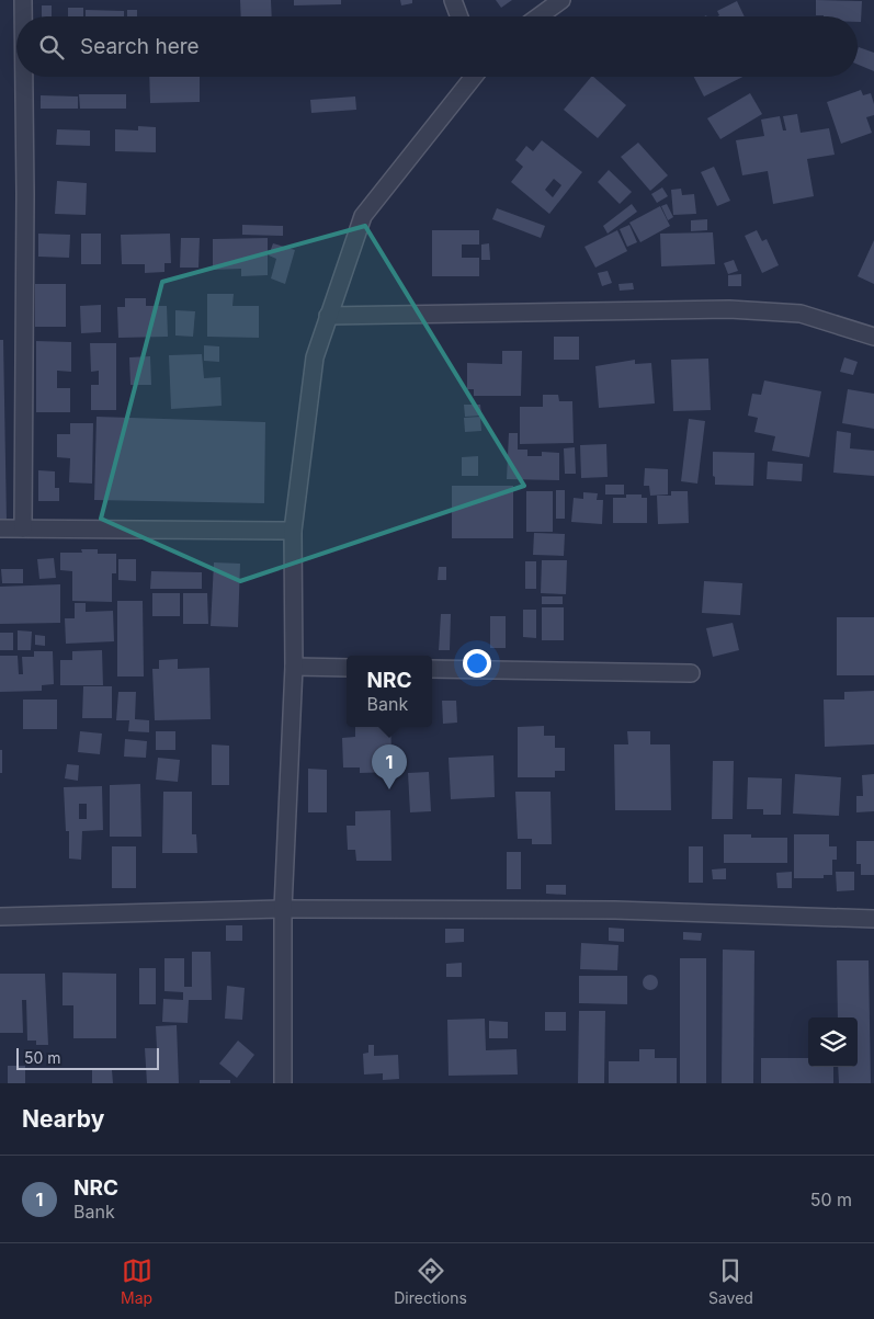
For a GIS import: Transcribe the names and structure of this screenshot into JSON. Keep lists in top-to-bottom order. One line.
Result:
{"scale_bar":"50 m","page":{"search":"Search here","popup":["NRC","Bank"],"pins":"1","scale":"50 m","heading":"Nearby","list":[{"mark":"1","name":"NRC","note":"Bank","value":"50 m"}],"nav":["Map","Directions","Saved"]}}
